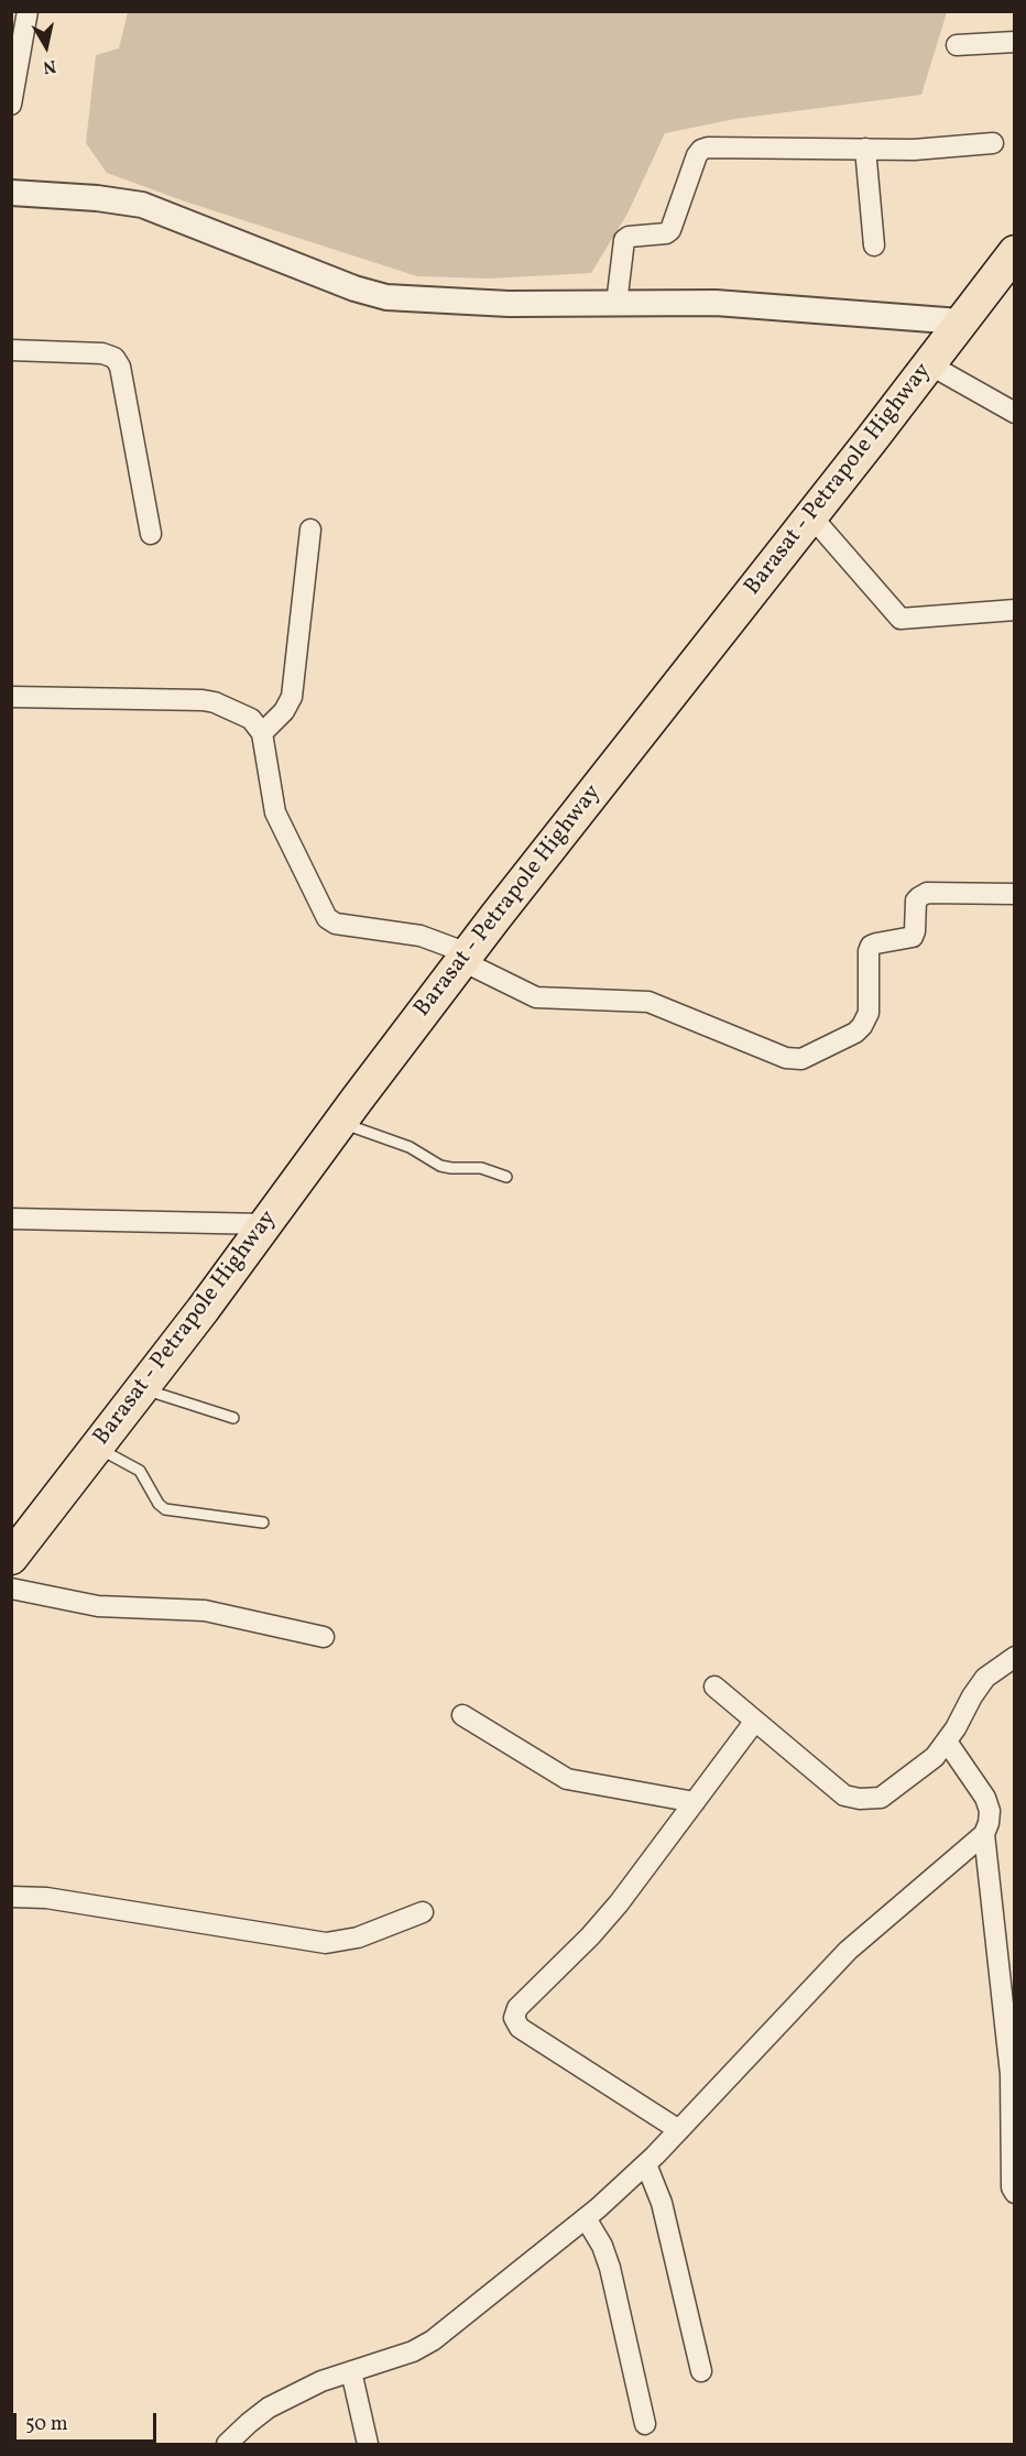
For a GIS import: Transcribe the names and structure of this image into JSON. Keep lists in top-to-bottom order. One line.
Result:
{"streets":{"highway":["Barasat - Petrapole Highway"]},"scale_bar":"50 m","north":"bottom"}
